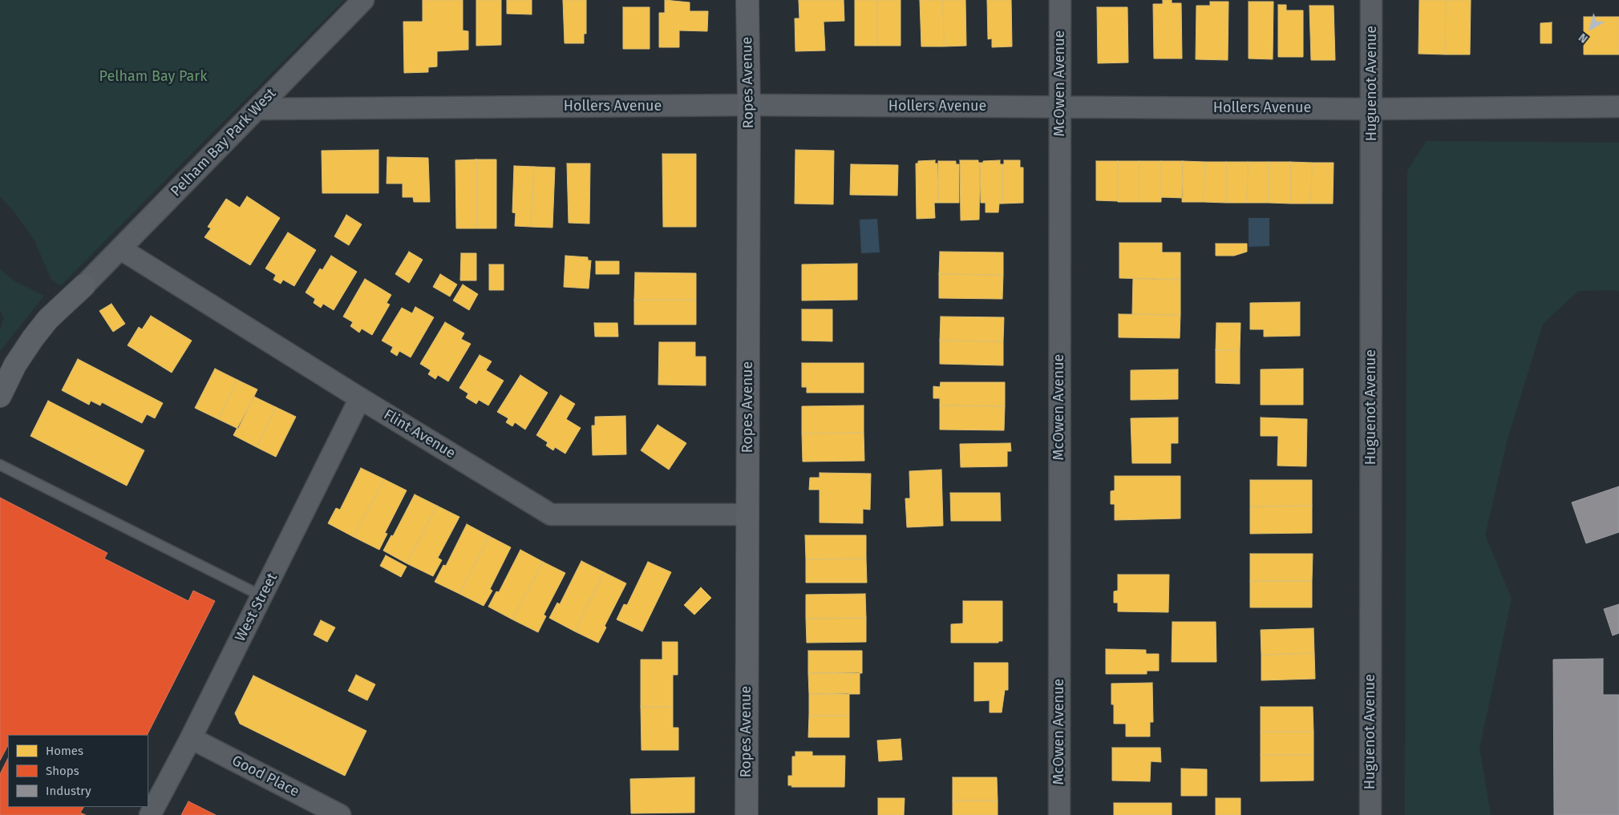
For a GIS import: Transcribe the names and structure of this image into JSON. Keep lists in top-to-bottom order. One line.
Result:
{"streets":{"street":["Ropes Avenue","McOwen Avenue","Huguenot Avenue","Hollers Avenue","Pelham Bay Park West","Flint Avenue","West Street","Good Place"]},"crossings":[["Ropes Avenue","Hollers Avenue"],["Ropes Avenue","Flint Avenue"],["McOwen Avenue","Hollers Avenue"],["Huguenot Avenue","Hollers Avenue"],["Hollers Avenue","Pelham Bay Park West"],["Pelham Bay Park West","Flint Avenue"],["Flint Avenue","West Street"],["West Street","Good Place"]],"parks":["Pelham Bay Park"],"legend":["Homes","Shops","Industry"],"north":"bottom left"}
